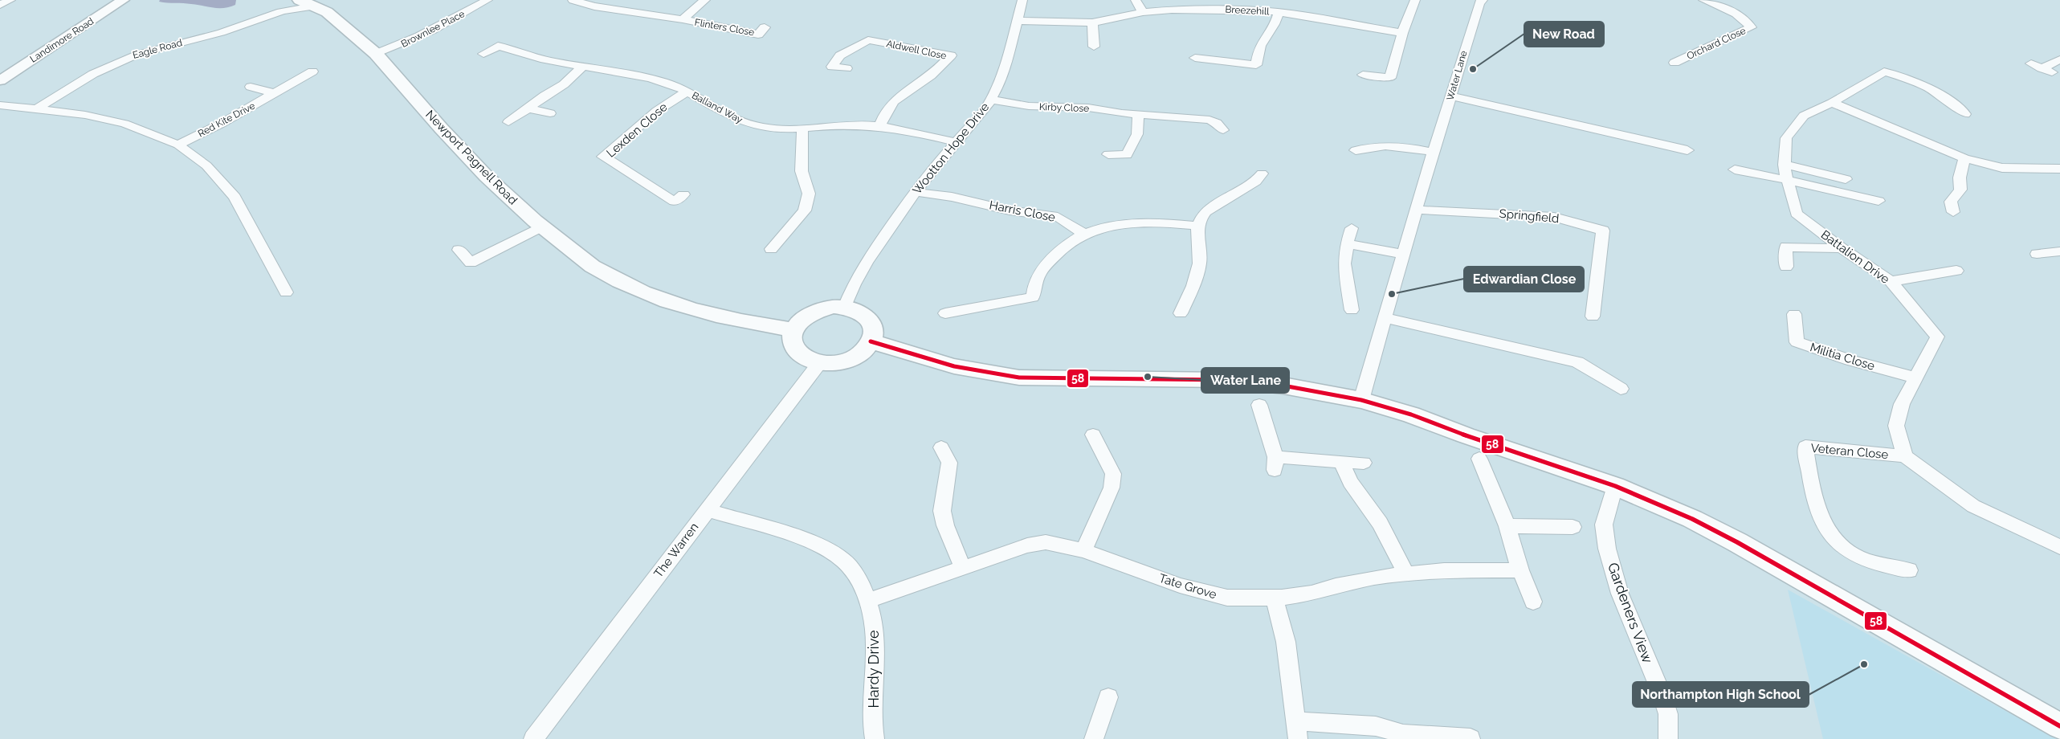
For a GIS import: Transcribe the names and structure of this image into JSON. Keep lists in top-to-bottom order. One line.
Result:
{"streets":{"main road":["Newport Pagnell Road"],"street":["Breezehill","Flinters Close","Brownlee Place","Landimore Road","Orchard Close","Eagle Road","Aldwell Close","Water Lane","Balland Way","Kirby Close","Red Kite Drive","Lexden Close","Wootton Hope Drive","Harris Close","Springfield","Battalion Drive","Militia Close","Veteran Close","The Warren","Tate Grove","Gardeners View","Hardy Drive"]},"crossings":[["Breezehill","Wootton Hope Drive"],["Brownlee Place","Newport Pagnell Road"],["Eagle Road","Newport Pagnell Road"],["Aldwell Close","Balland Way"],["Water Lane","Springfield"],["Balland Way","Lexden Close"],["Balland Way","Wootton Hope Drive"],["Kirby Close","Wootton Hope Drive"],["Wootton Hope Drive","Newport Pagnell Road"],["Wootton Hope Drive","Harris Close"],["Wootton Hope Drive","The Warren"],["Newport Pagnell Road","The Warren"],["Battalion Drive","Militia Close"],["Battalion Drive","Veteran Close"],["The Warren","Hardy Drive"],["Tate Grove","Hardy Drive"]],"places":["New Road","Edwardian Close","Water Lane","Northampton High School"],"lines":["transit line 58"]}
